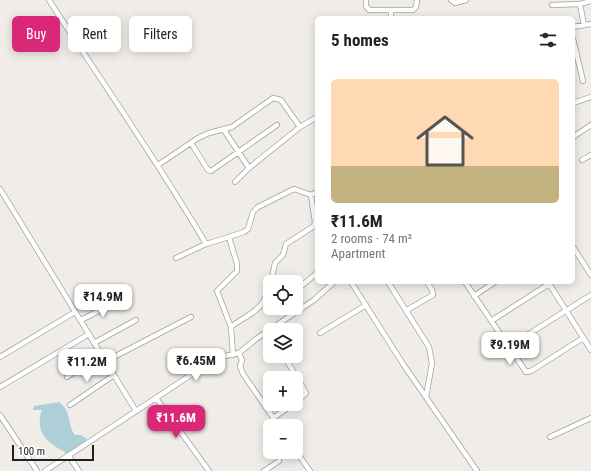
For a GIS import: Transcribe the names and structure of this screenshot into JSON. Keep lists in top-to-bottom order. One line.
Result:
{"scale_bar":"100 m","page":{"chip":["Buy","Rent","Filters"],"heading":"5 homes","list":[{"name":"₹11.6M","note":"2 rooms · 74 m² · Apartment"}],"map_buttons":["+","−"],"price":["₹14.9M","₹9.19M","₹6.45M","₹11.2M","₹11.6M"],"scale":"100 m"}}
